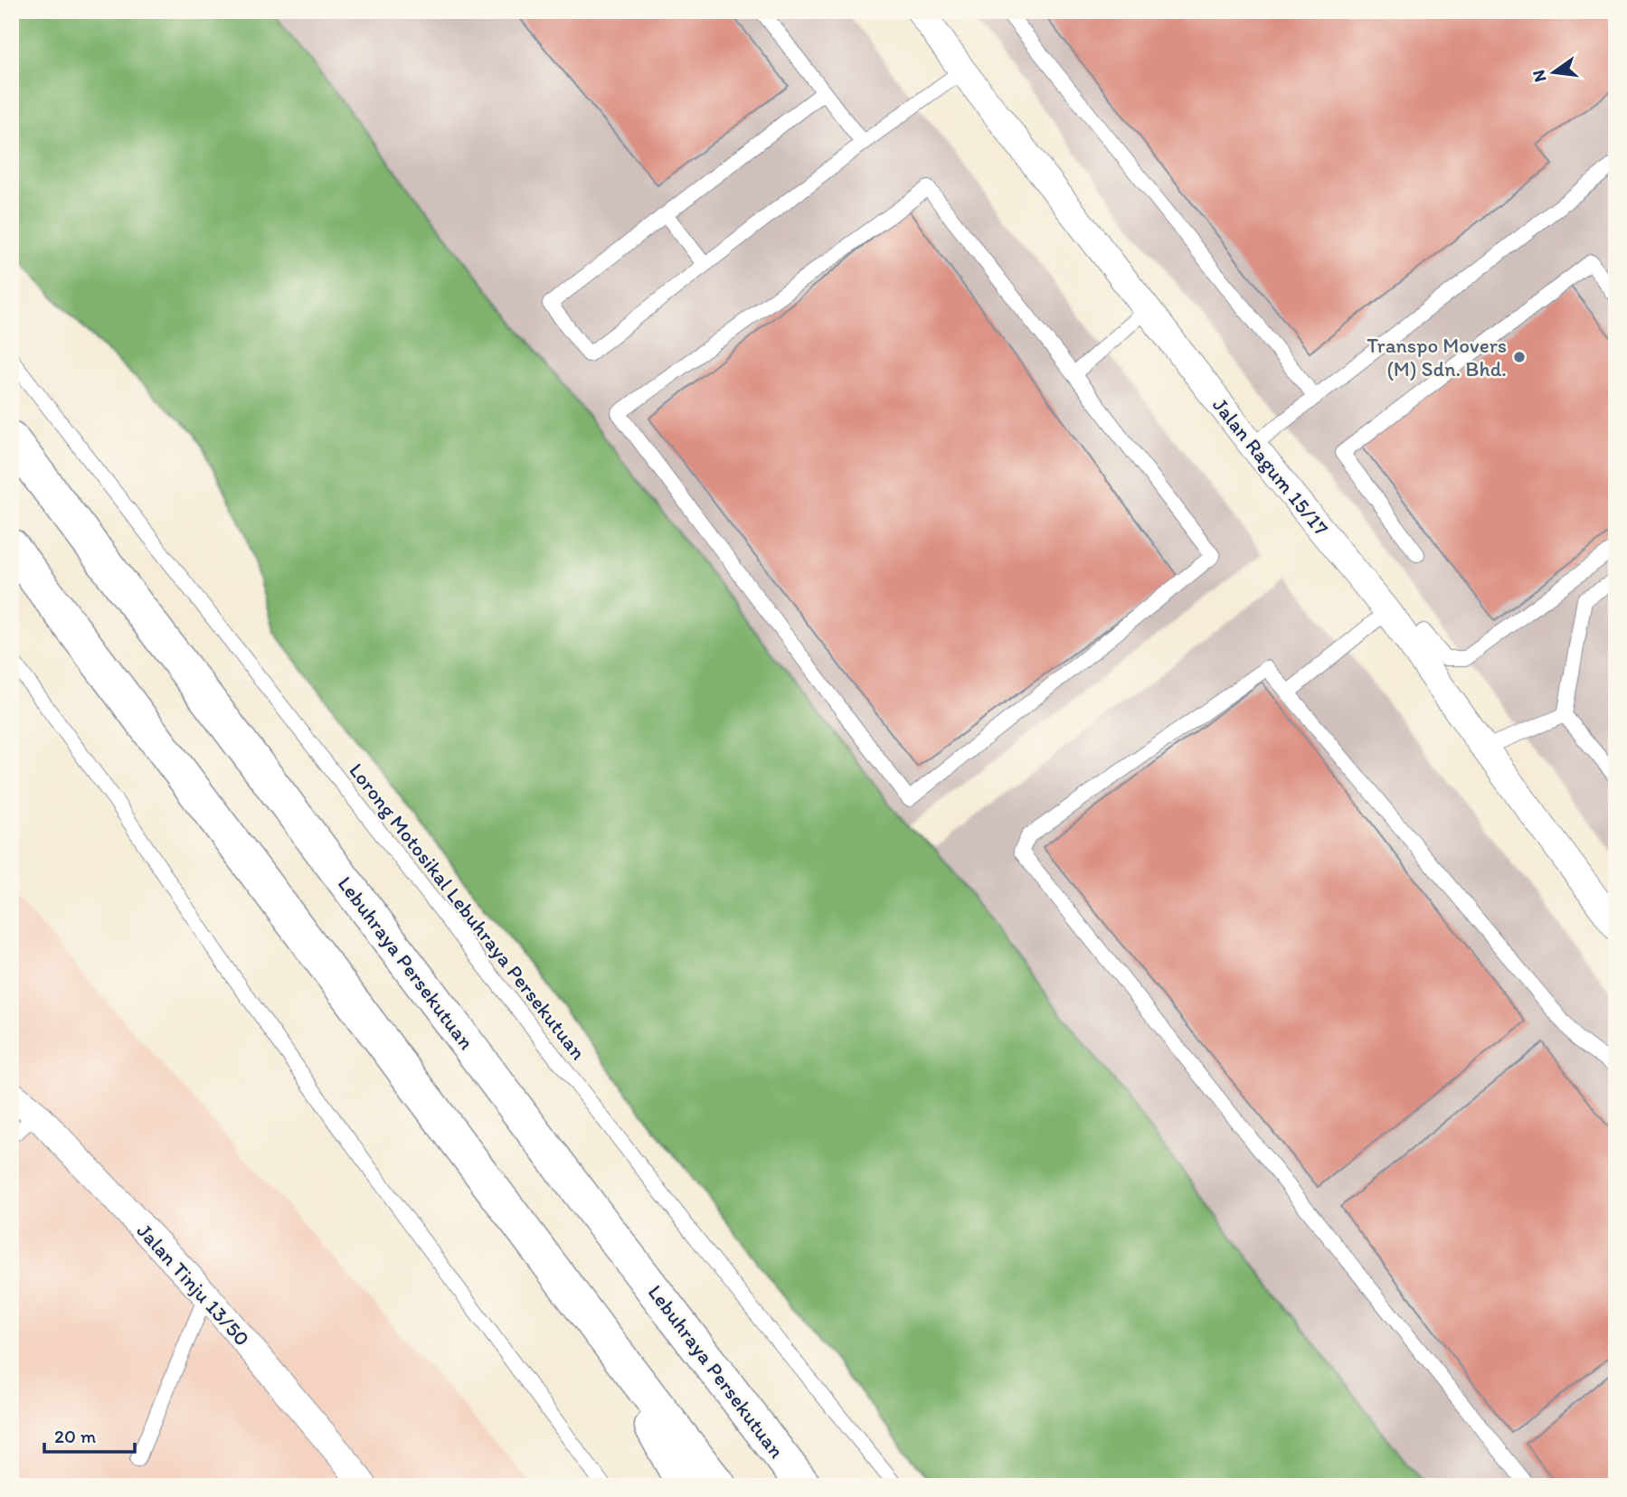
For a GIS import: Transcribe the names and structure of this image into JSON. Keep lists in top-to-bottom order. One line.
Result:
{"streets":{"highway":["Lebuhraya Persekutuan"],"street":["Jalan Ragum 15/17","Jalan Tinju 13/50"],"lane":["Lorong Motosikal Lebuhraya Persekutuan"]},"places":["Transpo Movers (M) Sdn. Bhd."],"scale_bar":"20 m","north":"left"}
